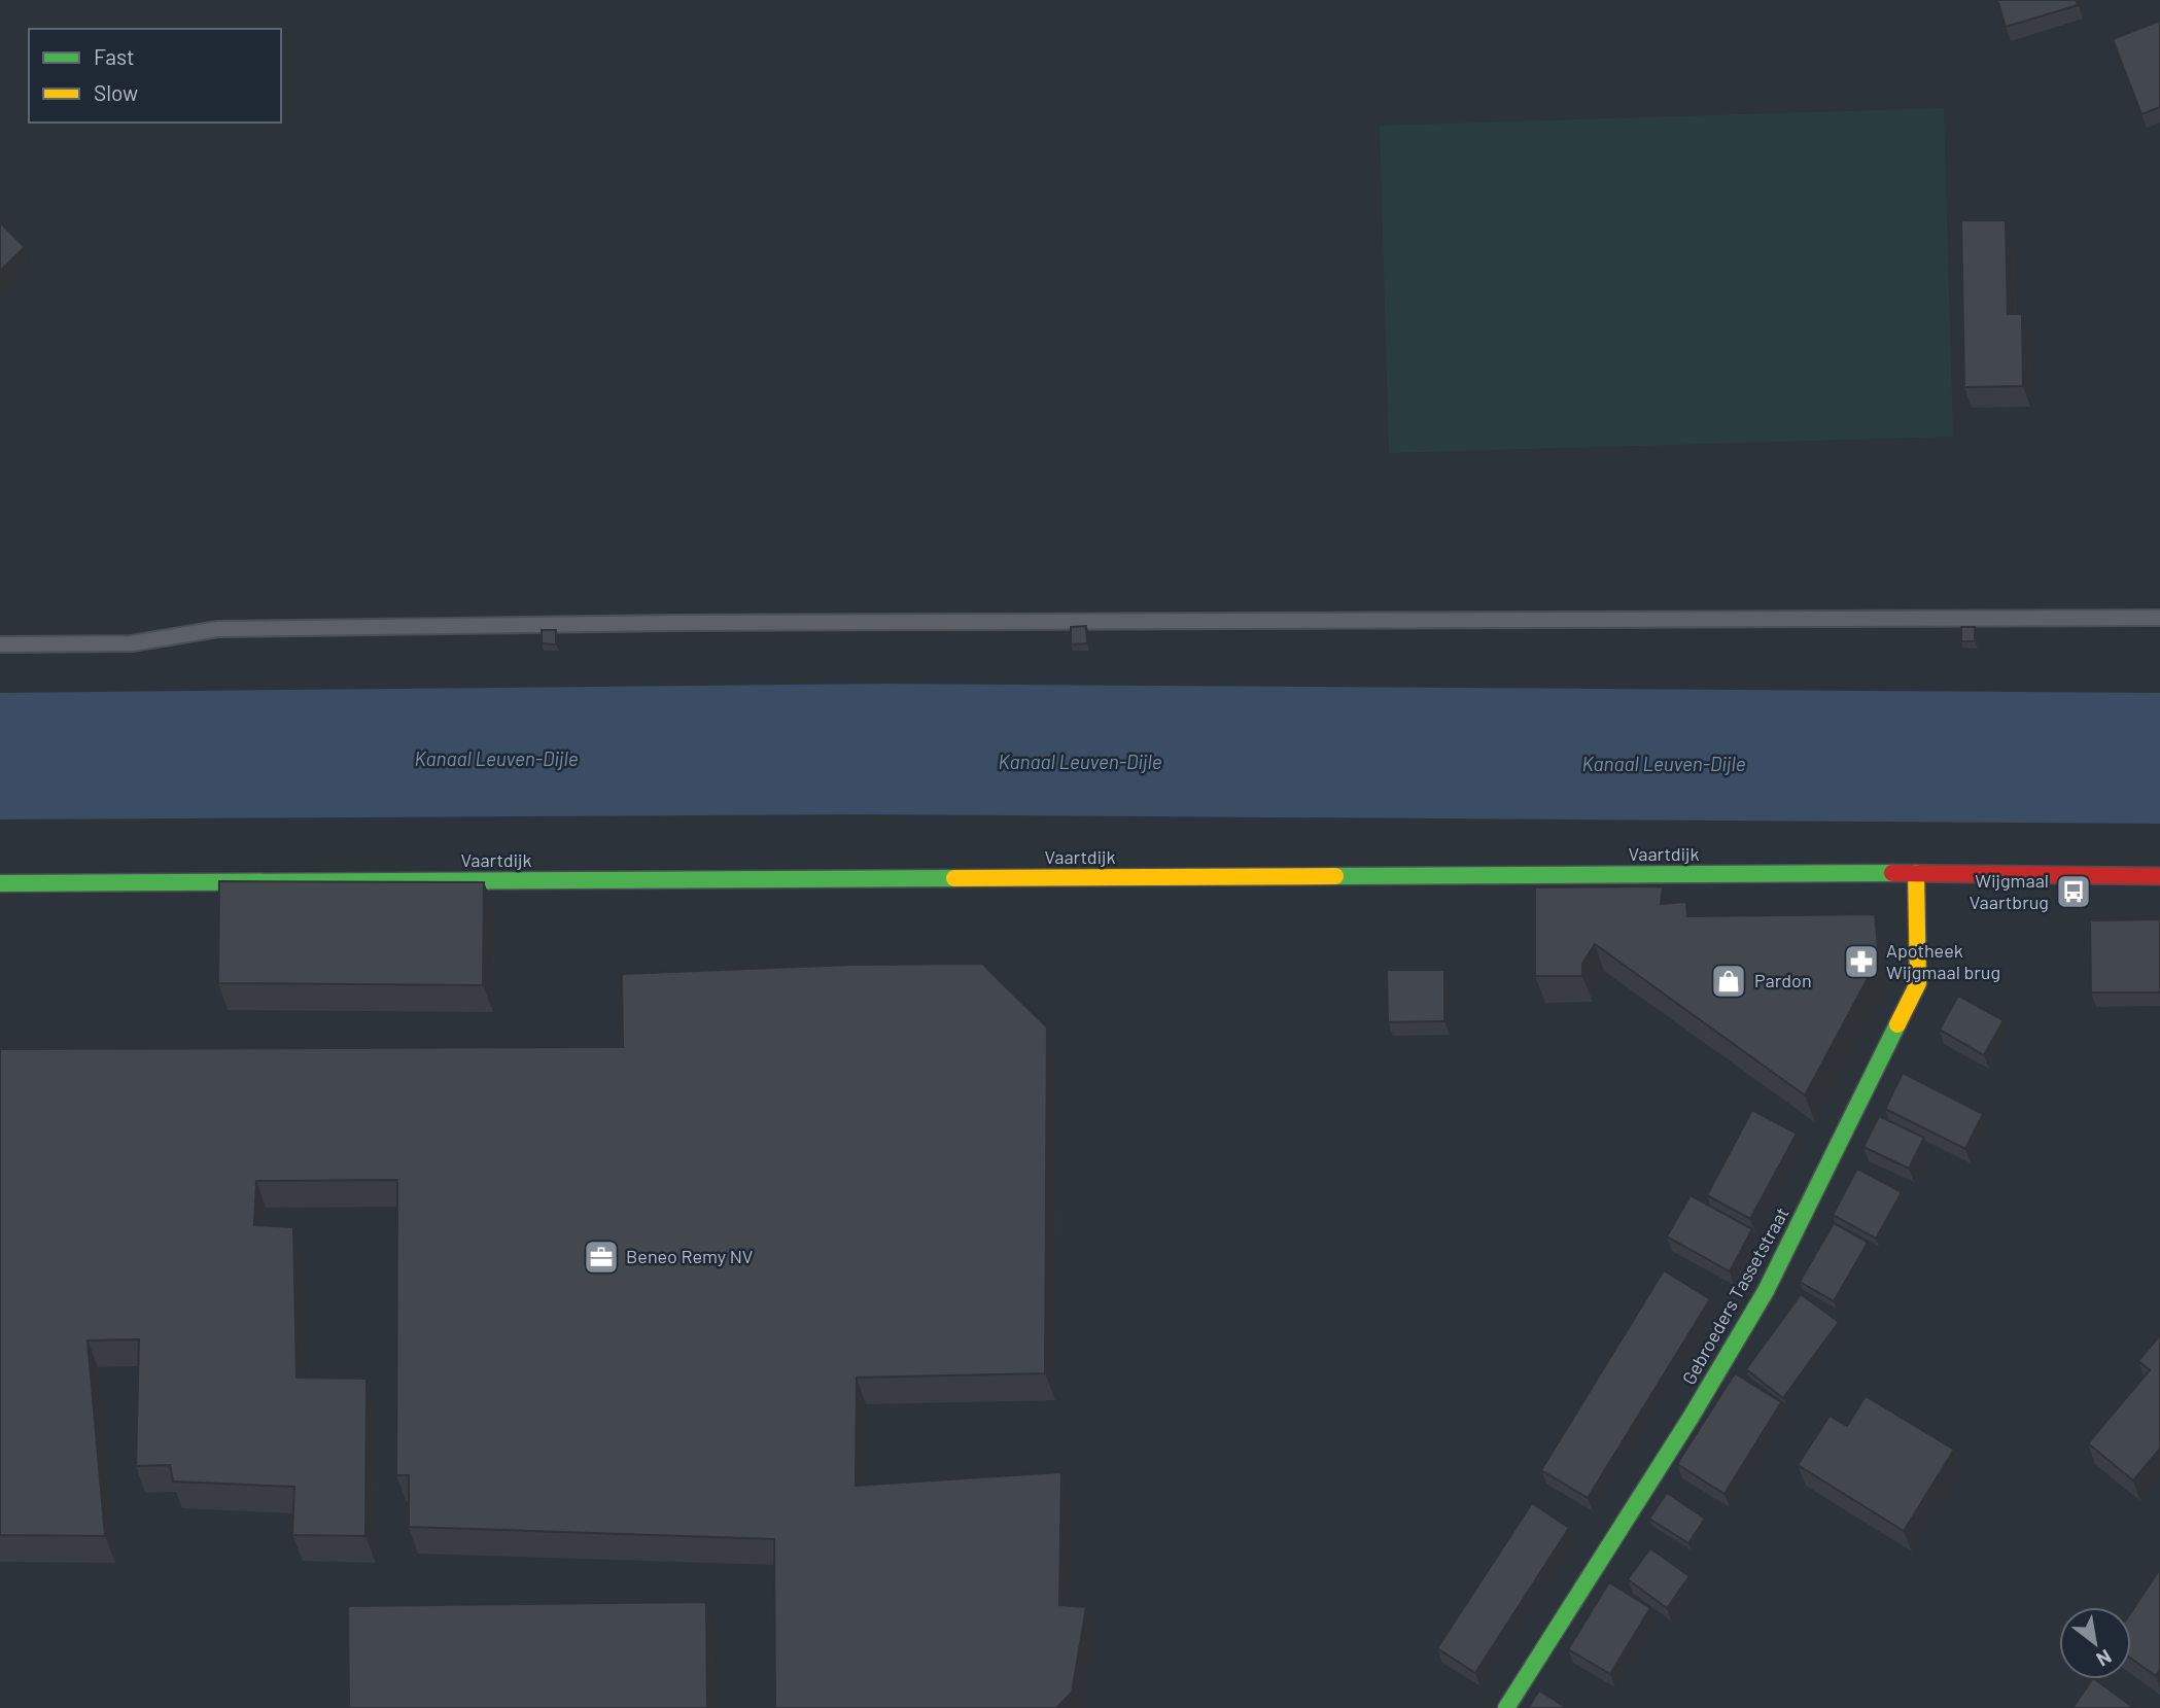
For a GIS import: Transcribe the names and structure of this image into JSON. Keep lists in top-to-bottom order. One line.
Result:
{"streets":{"street":["Vaartdijk","Gebroeders Tassetstraat"]},"crossings":[["Vaartdijk","Gebroeders Tassetstraat"]],"water":["Kanaal Leuven-Dijle"],"places":{"bus stop":["Wijgmaal Vaartbrug"],"pharmacy":["Apotheek Wijgmaal brug"],"shop":["Pardon"],"office":["Beneo Remy NV"]},"legend":["Fast","Slow"],"north":"bottom right"}
